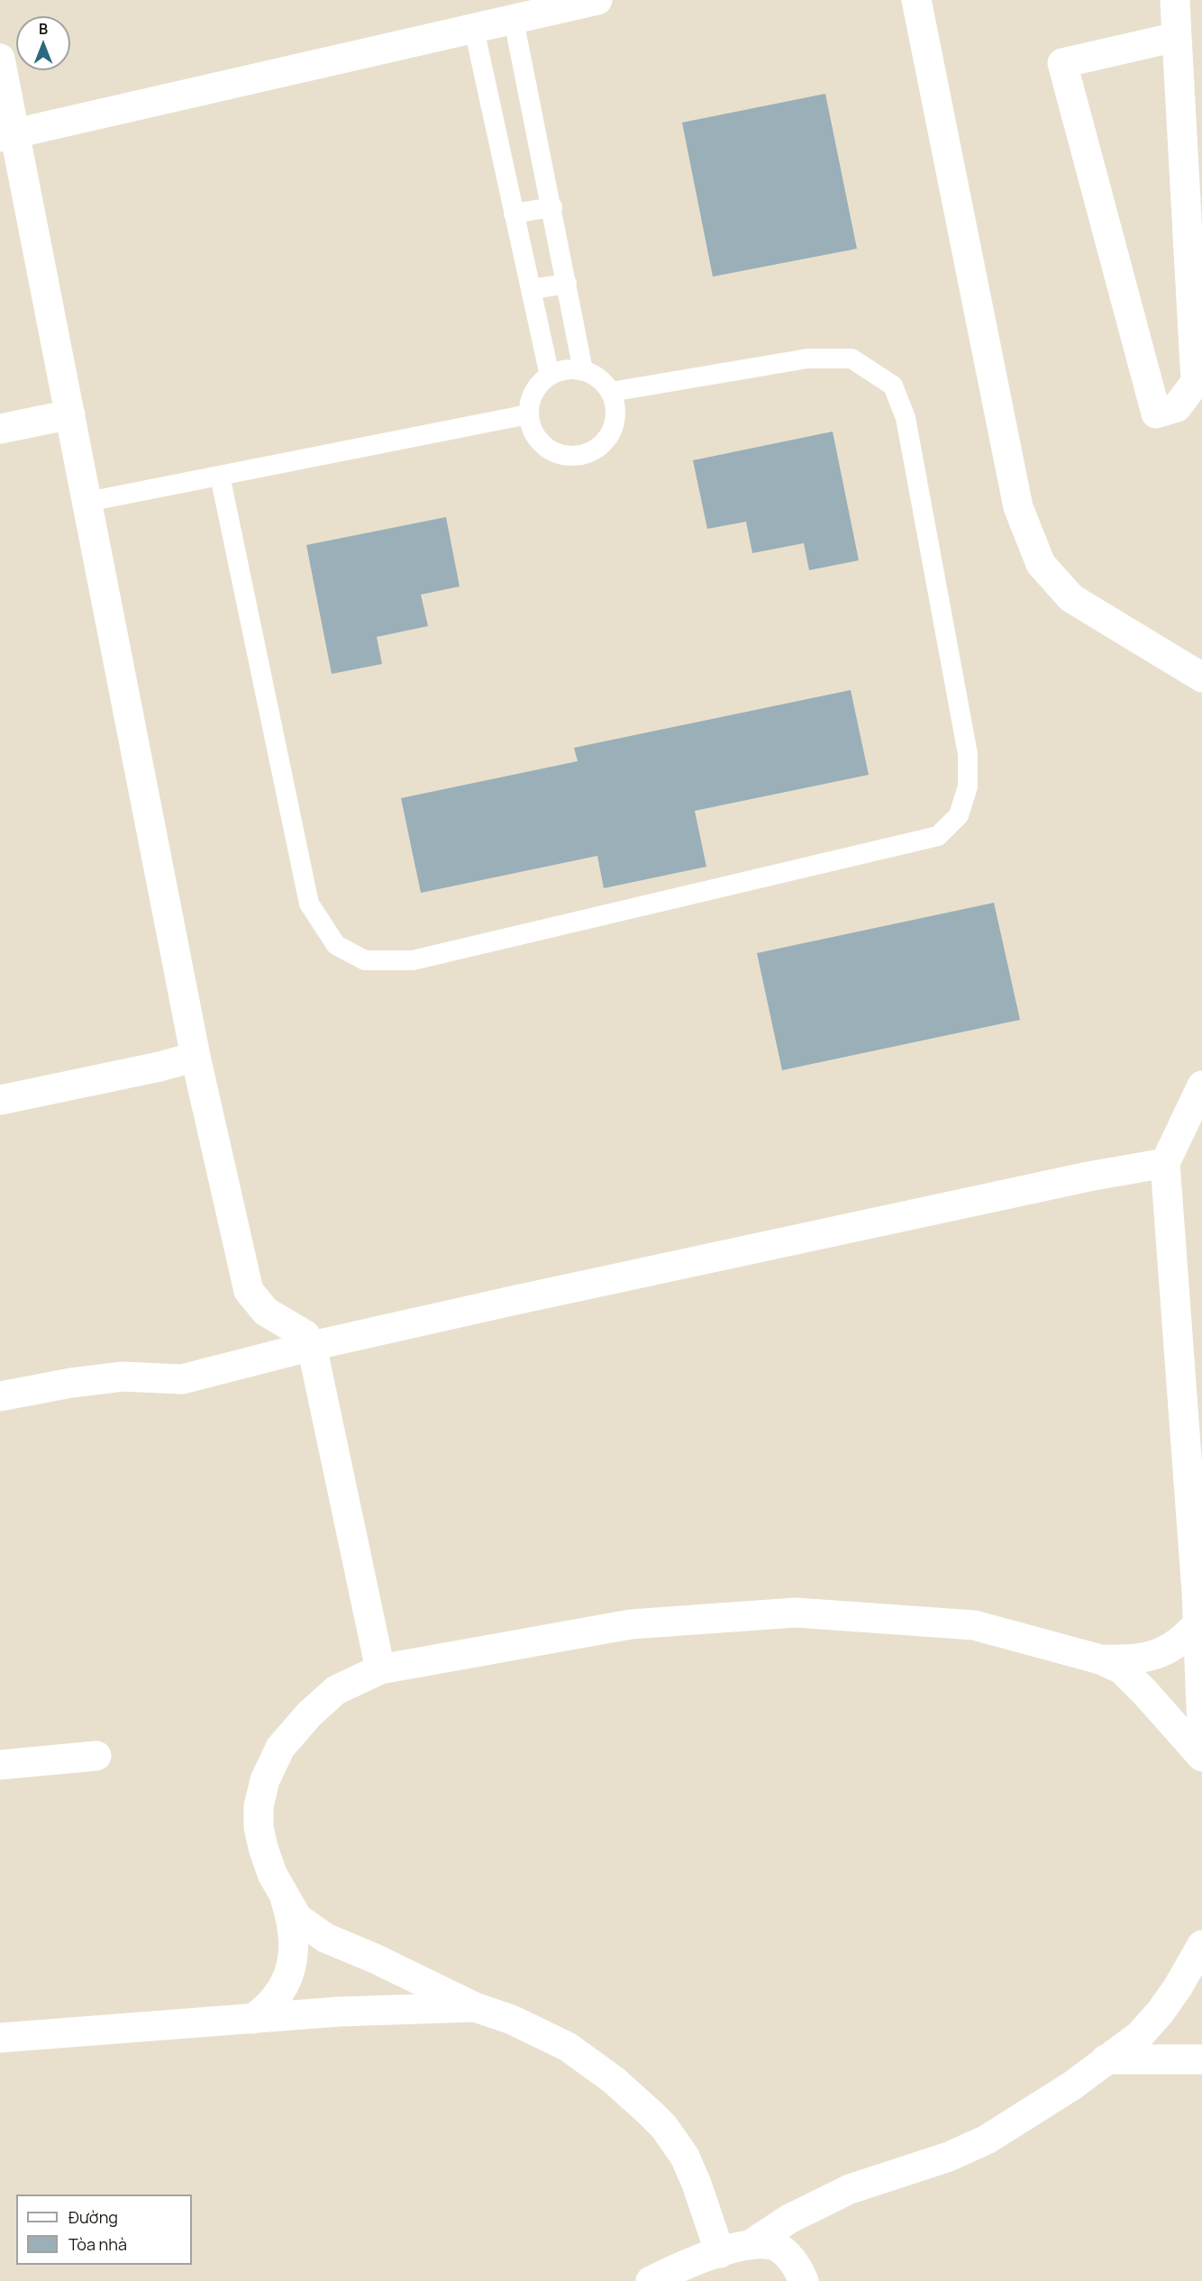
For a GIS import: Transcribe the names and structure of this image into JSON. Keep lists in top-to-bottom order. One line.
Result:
{"legend":["Đường","Tòa nhà"],"north":"top"}
